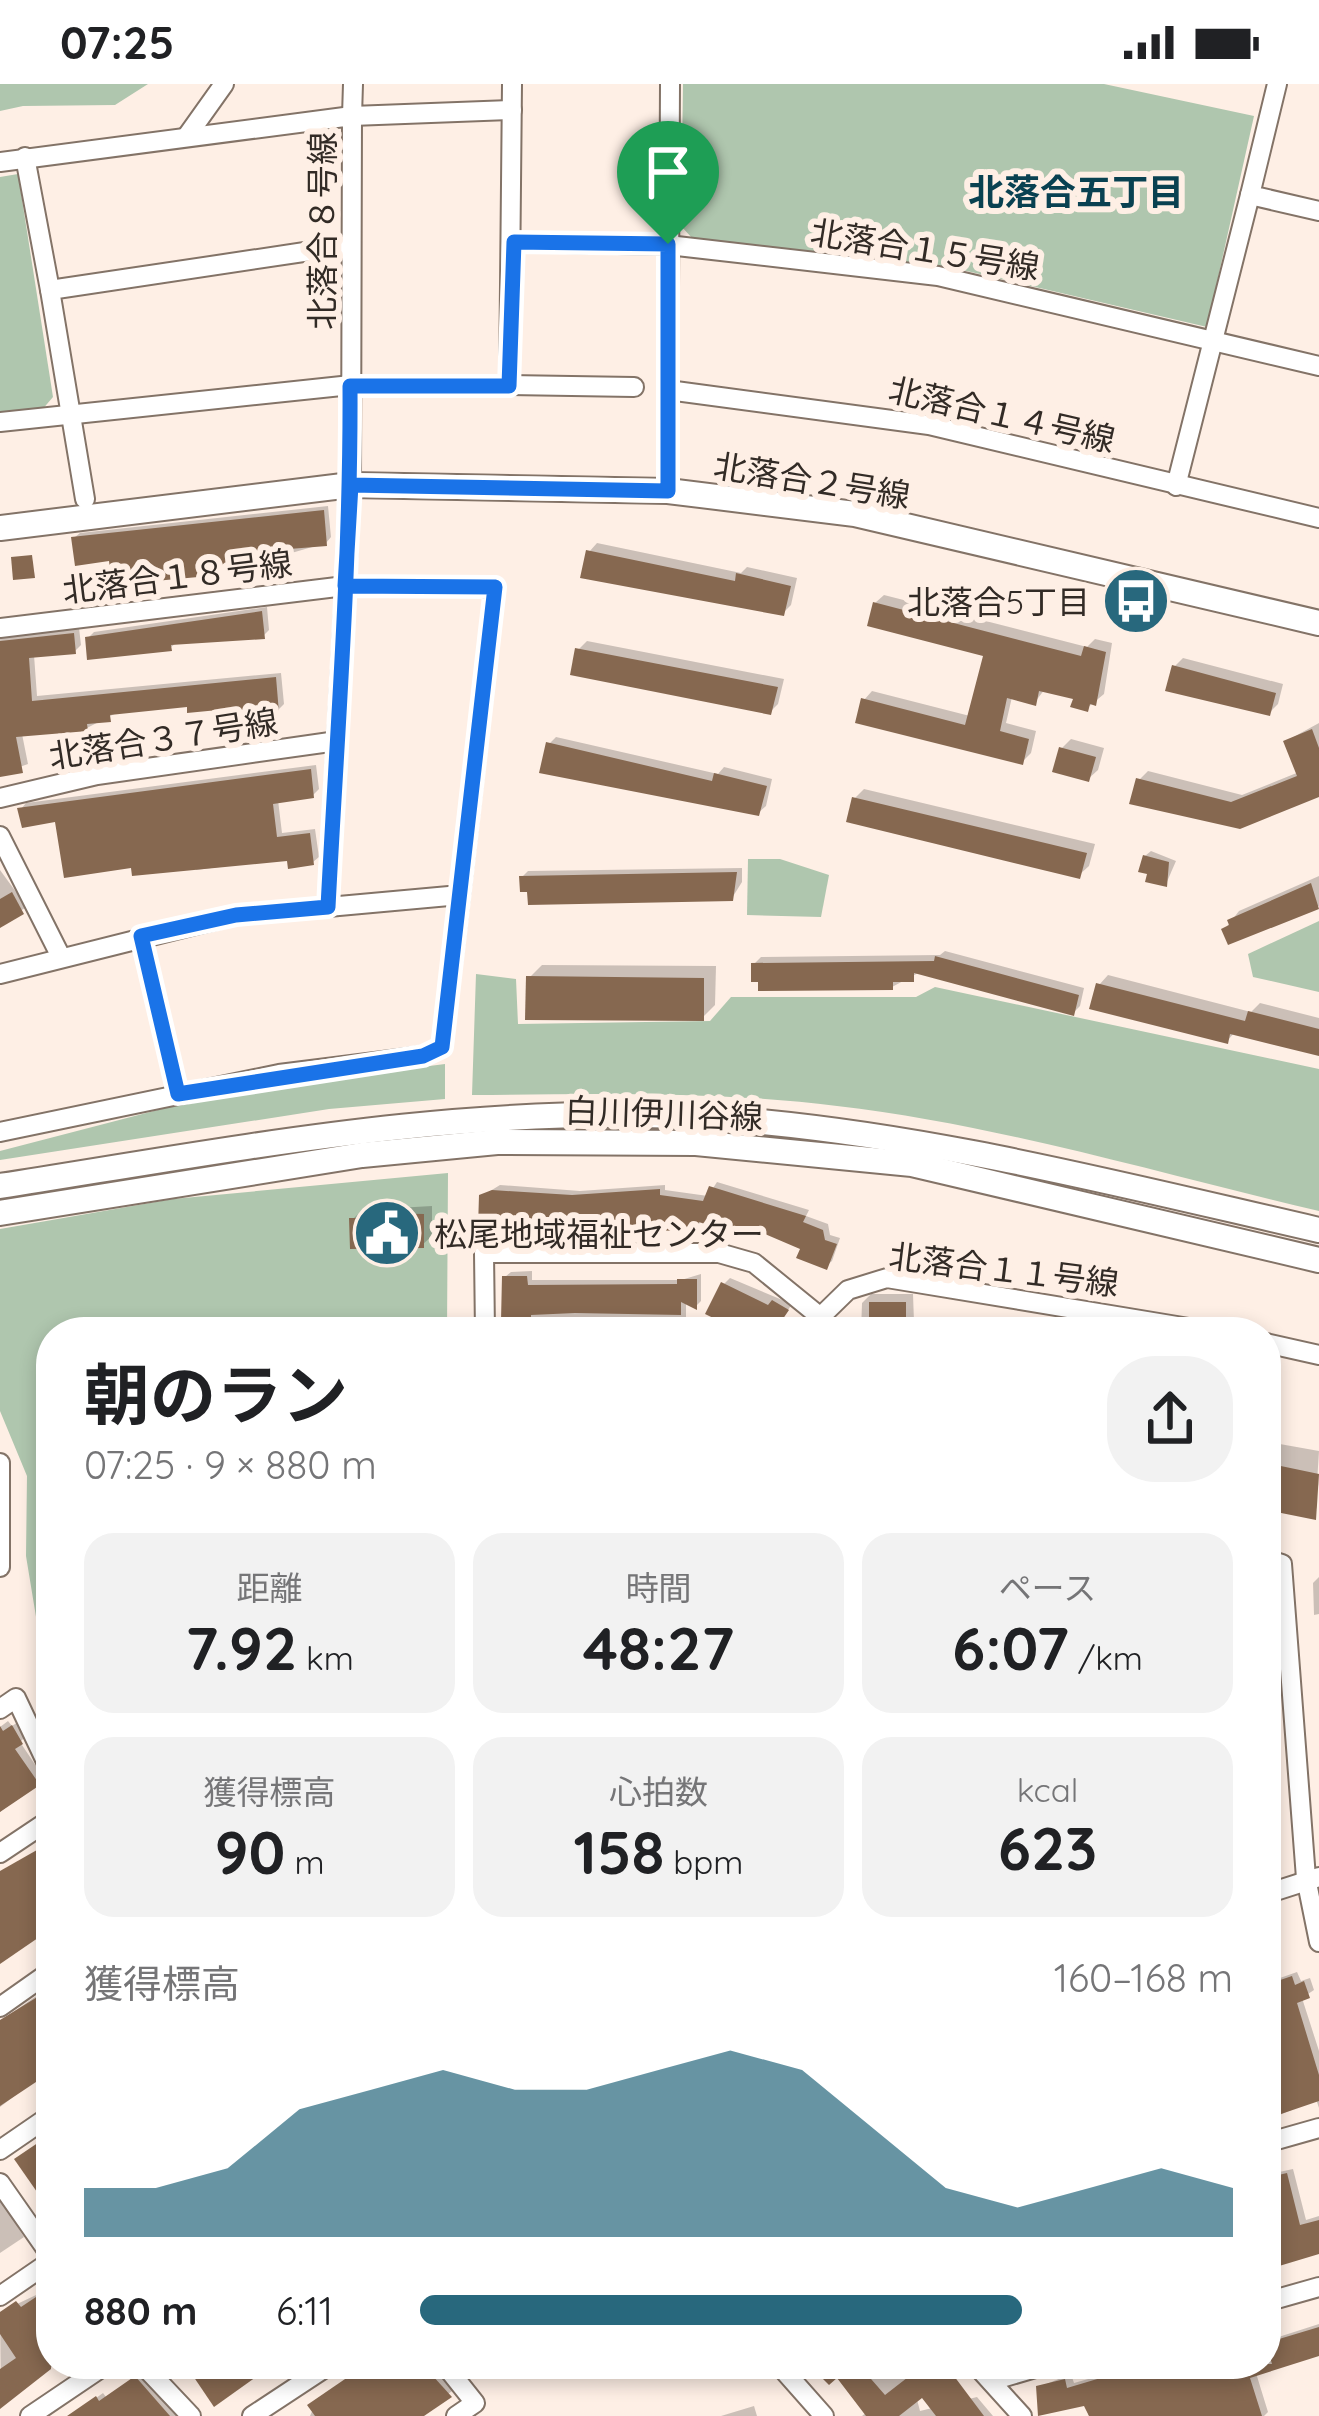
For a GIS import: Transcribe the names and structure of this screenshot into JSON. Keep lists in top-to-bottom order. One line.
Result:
{"streets":{"street":["北落合８号線","北落合１５号線","北落合１４号線","北落合２号線","北落合１８号線","北落合３７号線","白川伊川谷線","北落合１１号線"]},"crossings":[["北落合８号線","北落合２号線"],["北落合８号線","北落合１８号線"],["北落合８号線","北落合３７号線"]],"districts":["北落合五丁目"],"places":{"bus stop":["北落合5丁目"],"public building":["松尾地域福祉センター"]},"page":{"status":"07:25","heading":["朝のラン","07:25 · 9 × 880 m"],"stats":[["距離","7.92 km"],["時間","48:27"],["ペース","6:07 /km"],["獲得標高","90 m"],["心拍数","158 bpm"],["kcal","623"]],"chart":["獲得標高","160–168 m"],"list":[{"name":"880 m","note":"6:11"}]}}
